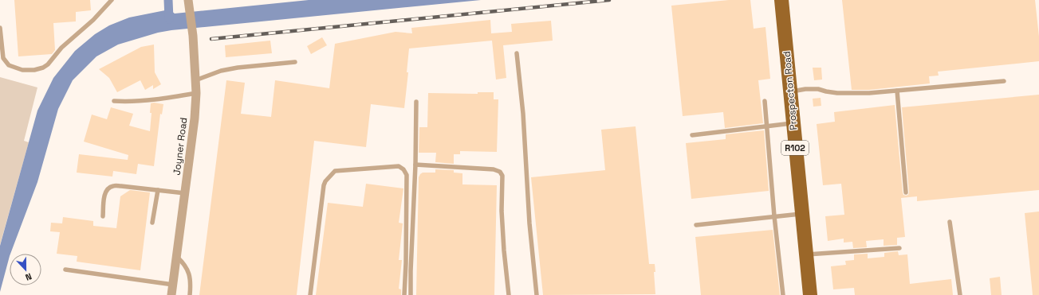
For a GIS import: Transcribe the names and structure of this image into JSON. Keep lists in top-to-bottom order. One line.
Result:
{"streets":{"main road":["Prospecton Road","R102"],"street":["Joyner Road"]},"north":"bottom"}
